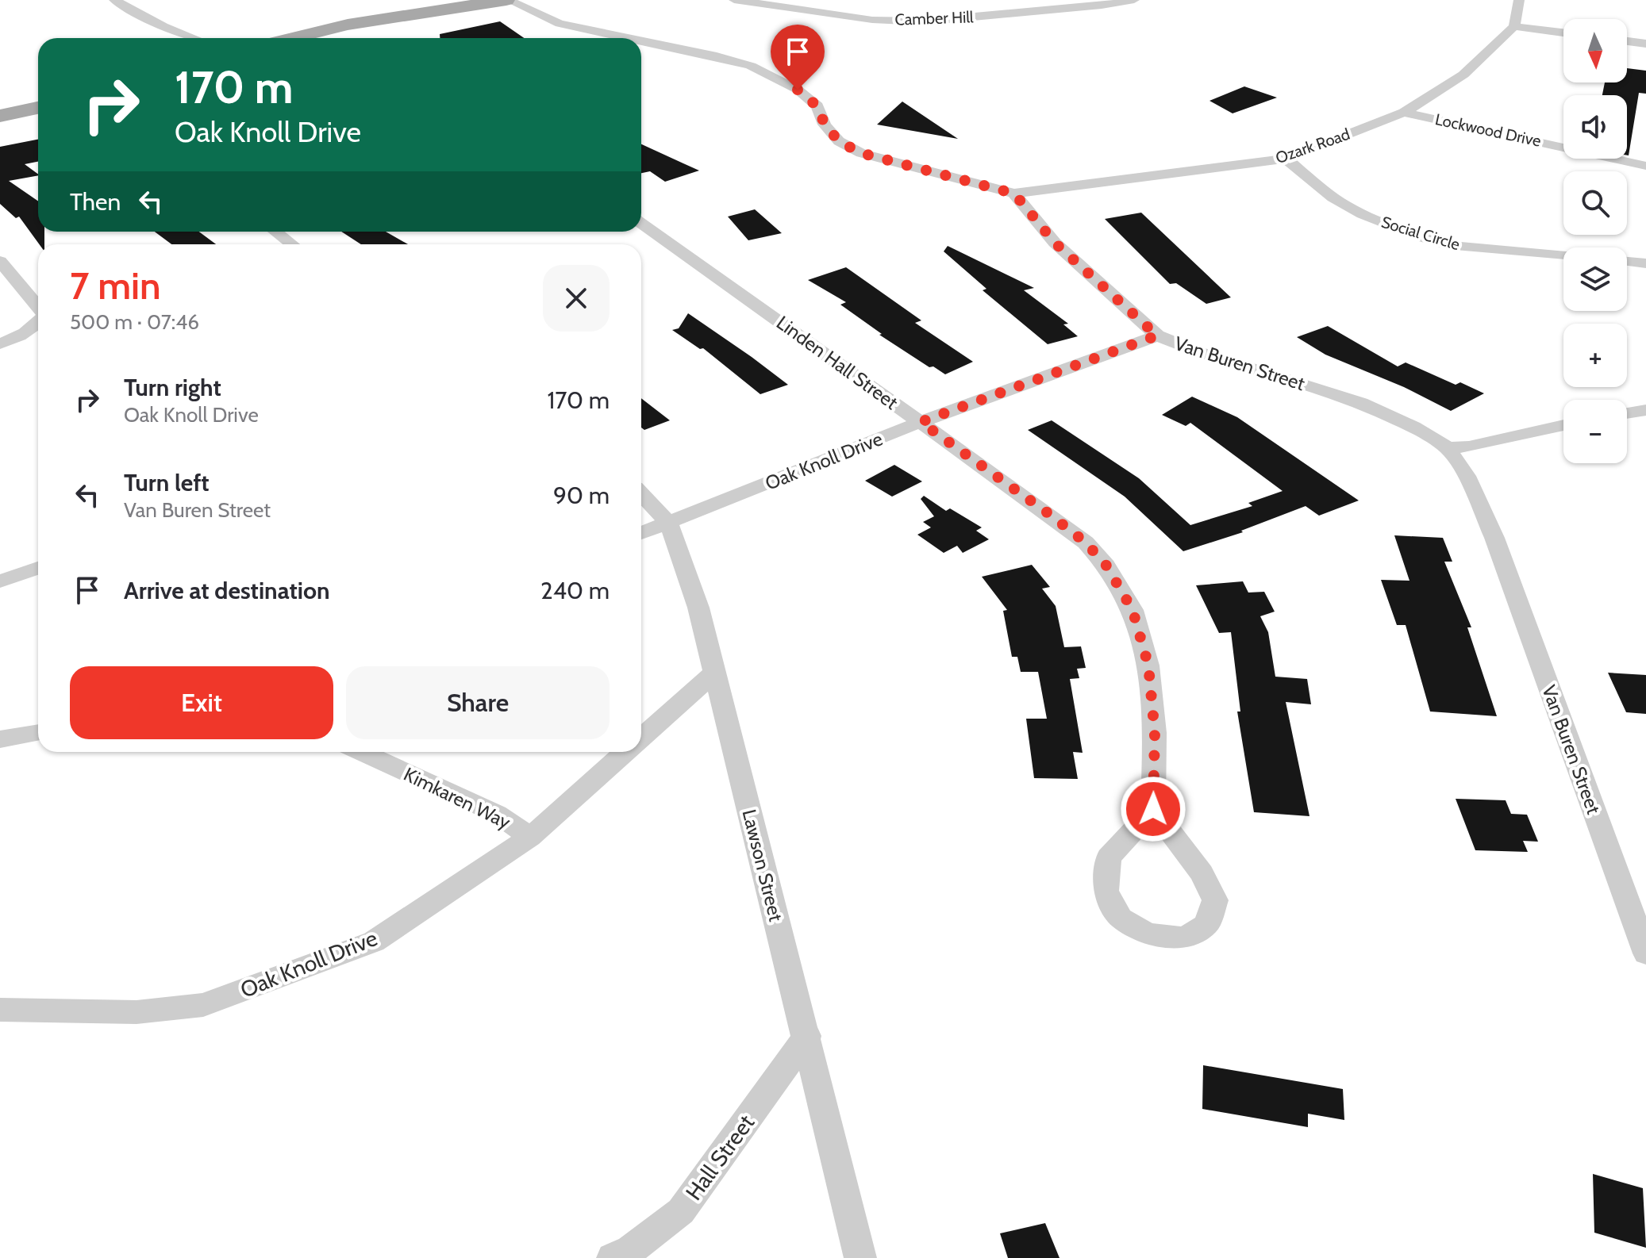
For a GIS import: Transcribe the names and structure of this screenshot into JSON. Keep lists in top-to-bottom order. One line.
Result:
{"streets":{"street":["Camber Hill","Lockwood Drive","Ozark Road","Social Circle","Linden Hall Street","Van Buren Street","Oak Knoll Drive","Kimkaren Way","Lawson Street","Hall Street"]},"crossings":[["Lockwood Drive","Ozark Road"],["Ozark Road","Social Circle"],["Ozark Road","Van Buren Street"],["Linden Hall Street","Oak Knoll Drive"],["Van Buren Street","Oak Knoll Drive"],["Oak Knoll Drive","Kimkaren Way"],["Oak Knoll Drive","Lawson Street"],["Lawson Street","Hall Street"]],"north":"bottom","page":{"map_buttons":["+","−"],"turn":["170 m","Oak Knoll Drive"],"then":"Then","heading":["7 min","500 m · 07:46"],"list":[{"name":"Turn right","note":"Oak Knoll Drive","value":"170 m"},{"name":"Turn left","note":"Van Buren Street","value":"90 m"},{"name":"Arrive at destination","value":"240 m"}],"buttons":["Exit","Share"]}}
